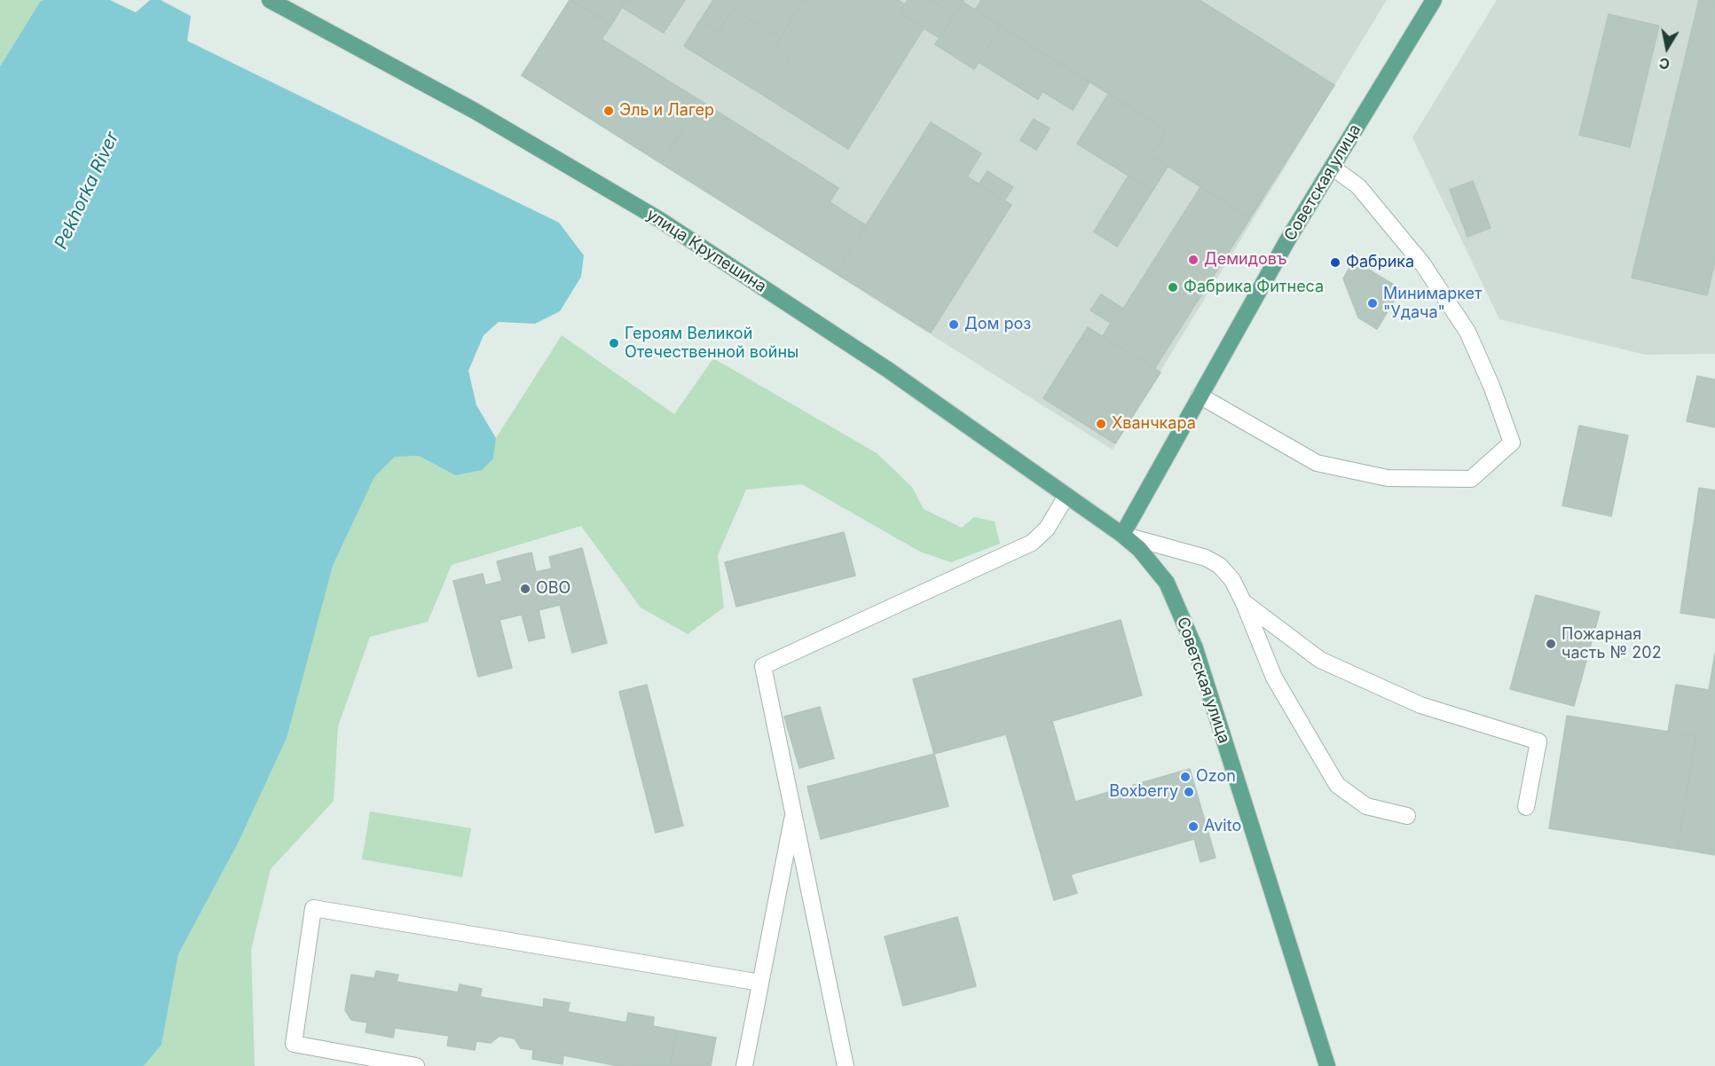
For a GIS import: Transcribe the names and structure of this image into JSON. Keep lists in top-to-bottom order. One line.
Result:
{"streets":{"main road":["Советская улица","улица Крупешина"]},"crossings":[["Советская улица","улица Крупешина"]],"water":["Pekhorka River"],"places":["Эль и Лагер","Демидовъ","Фабрика","Фабрика Фитнеса","Минимаркет \"Удача\"","Дом роз","Героям Великой Отечественной войны","Хванчкара","ОВО","Пожарная часть № 202","Ozon","Boxberry","Avito"],"north":"bottom"}
